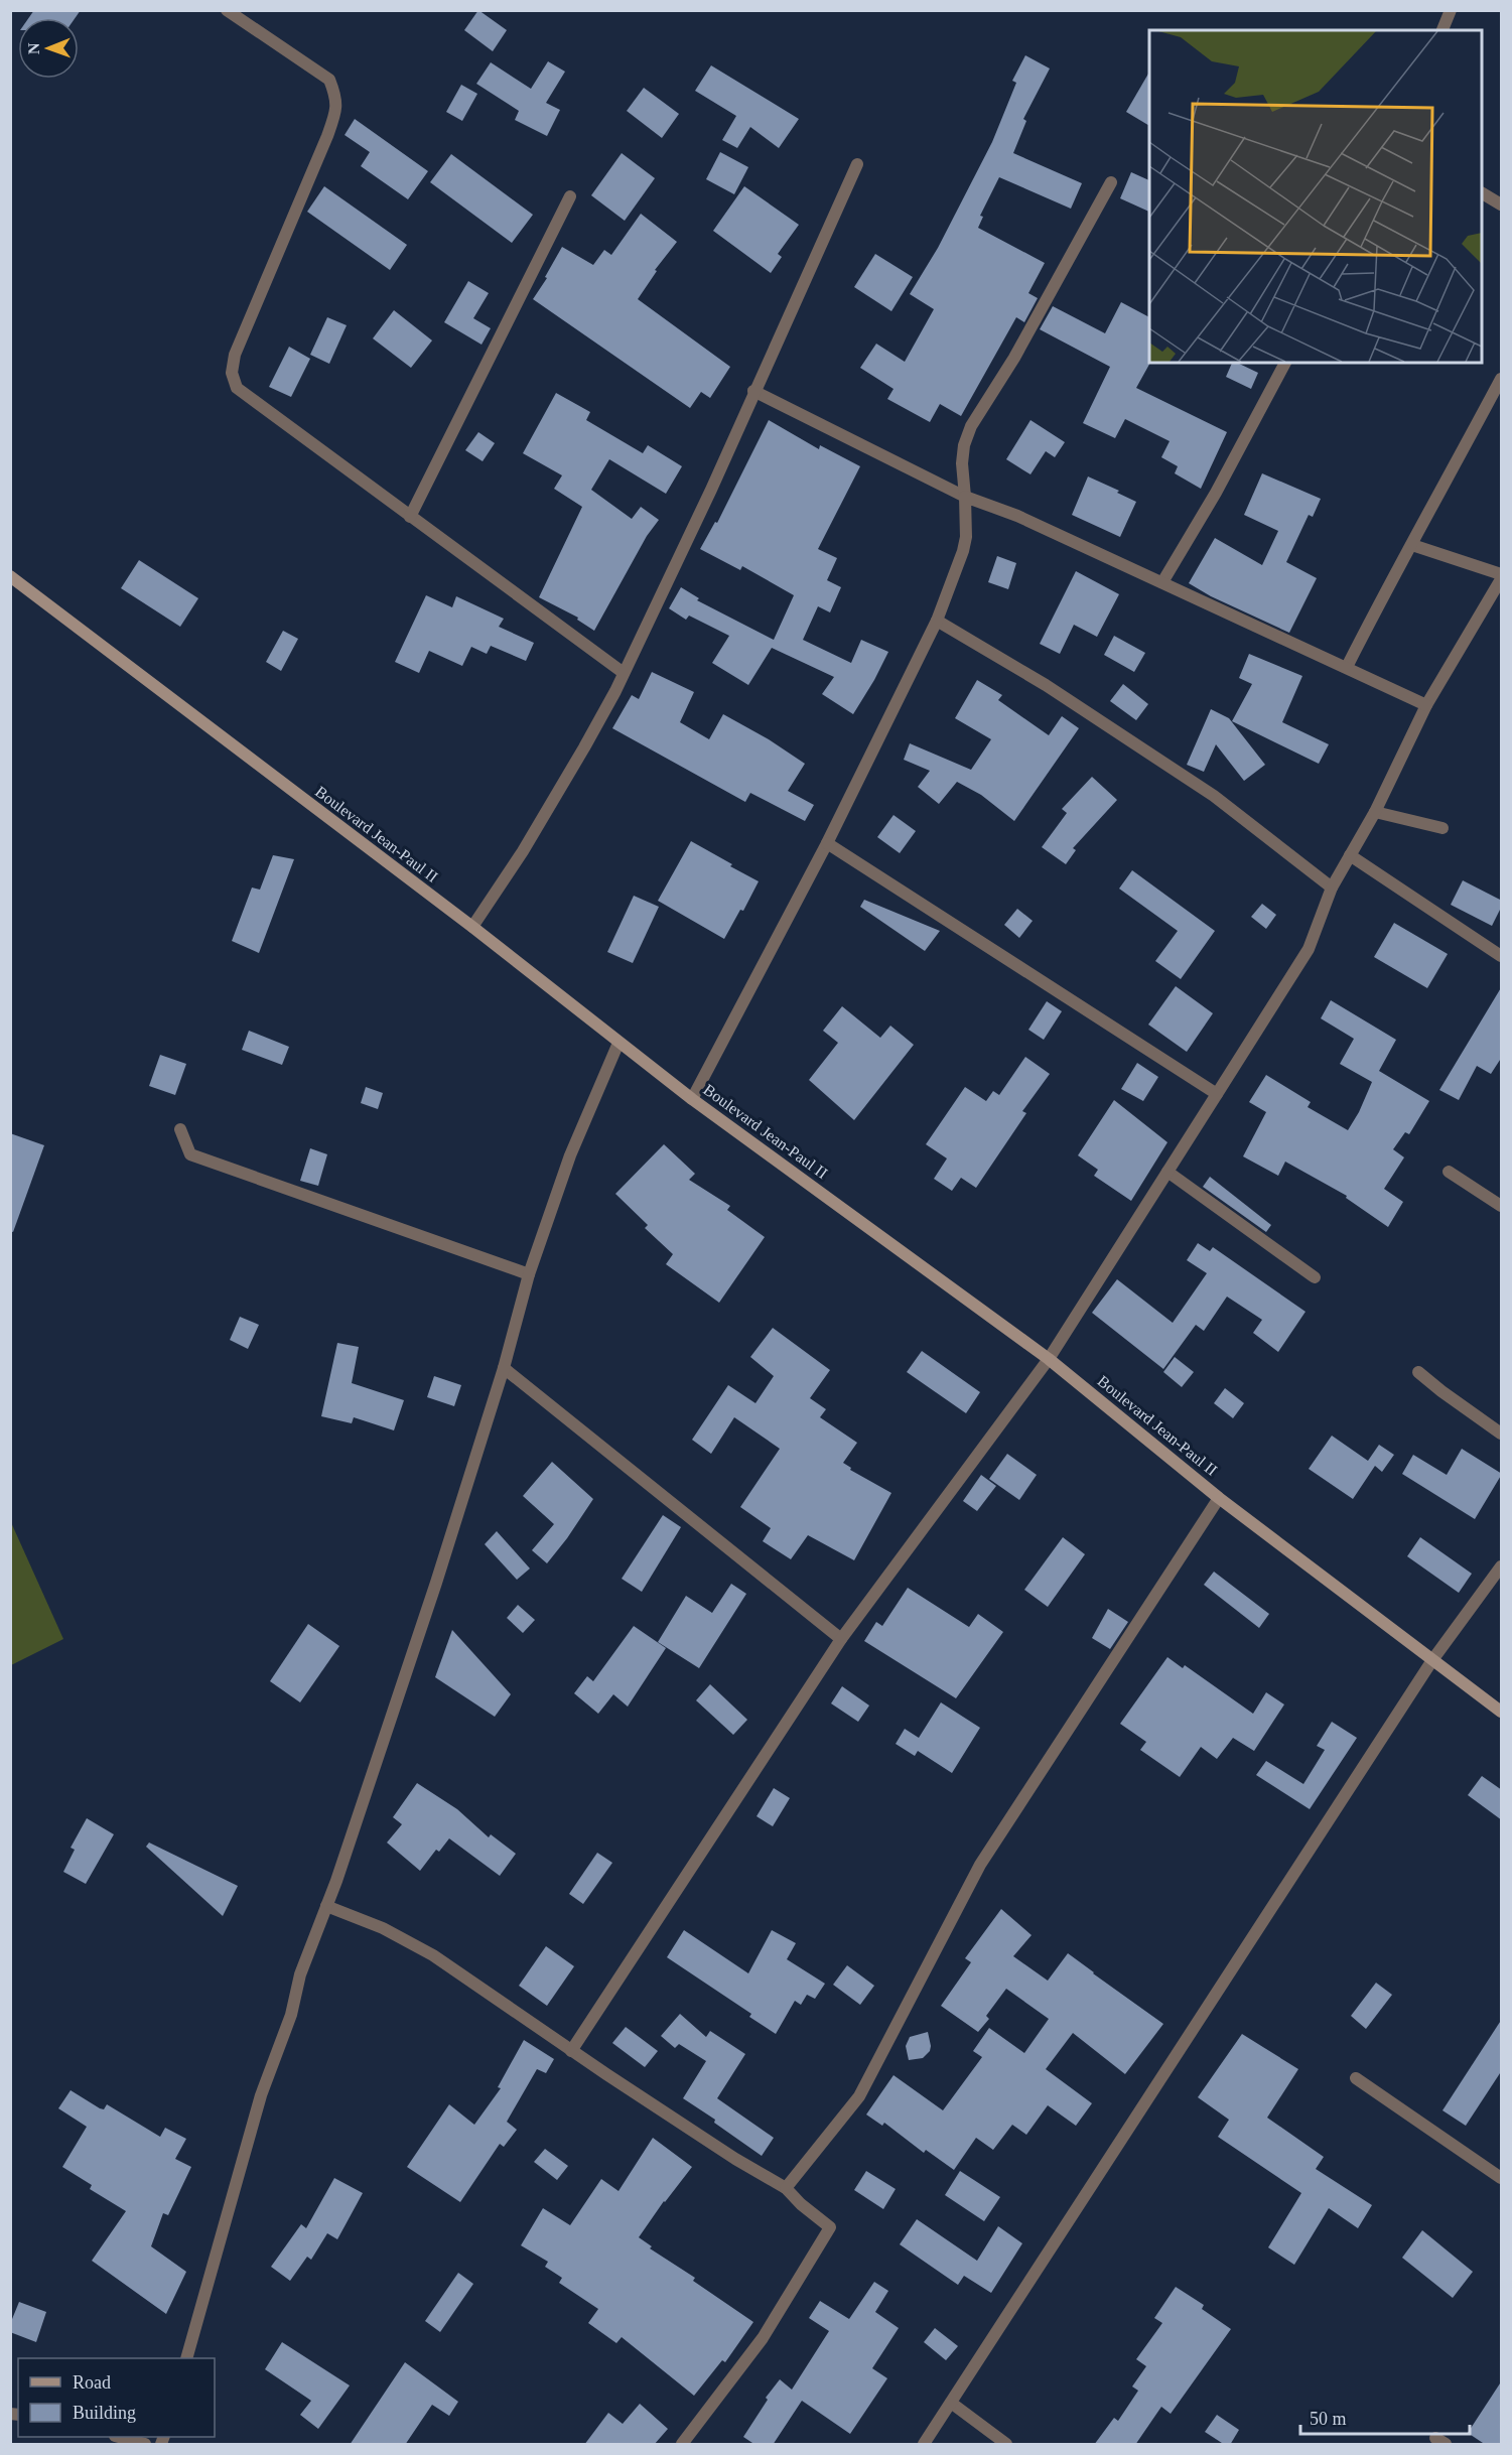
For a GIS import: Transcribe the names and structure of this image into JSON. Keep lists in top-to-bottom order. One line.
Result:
{"streets":{"main road":["Boulevard Jean-Paul II"]},"legend":["Road","Building"],"scale_bar":"50 m","north":"left"}
